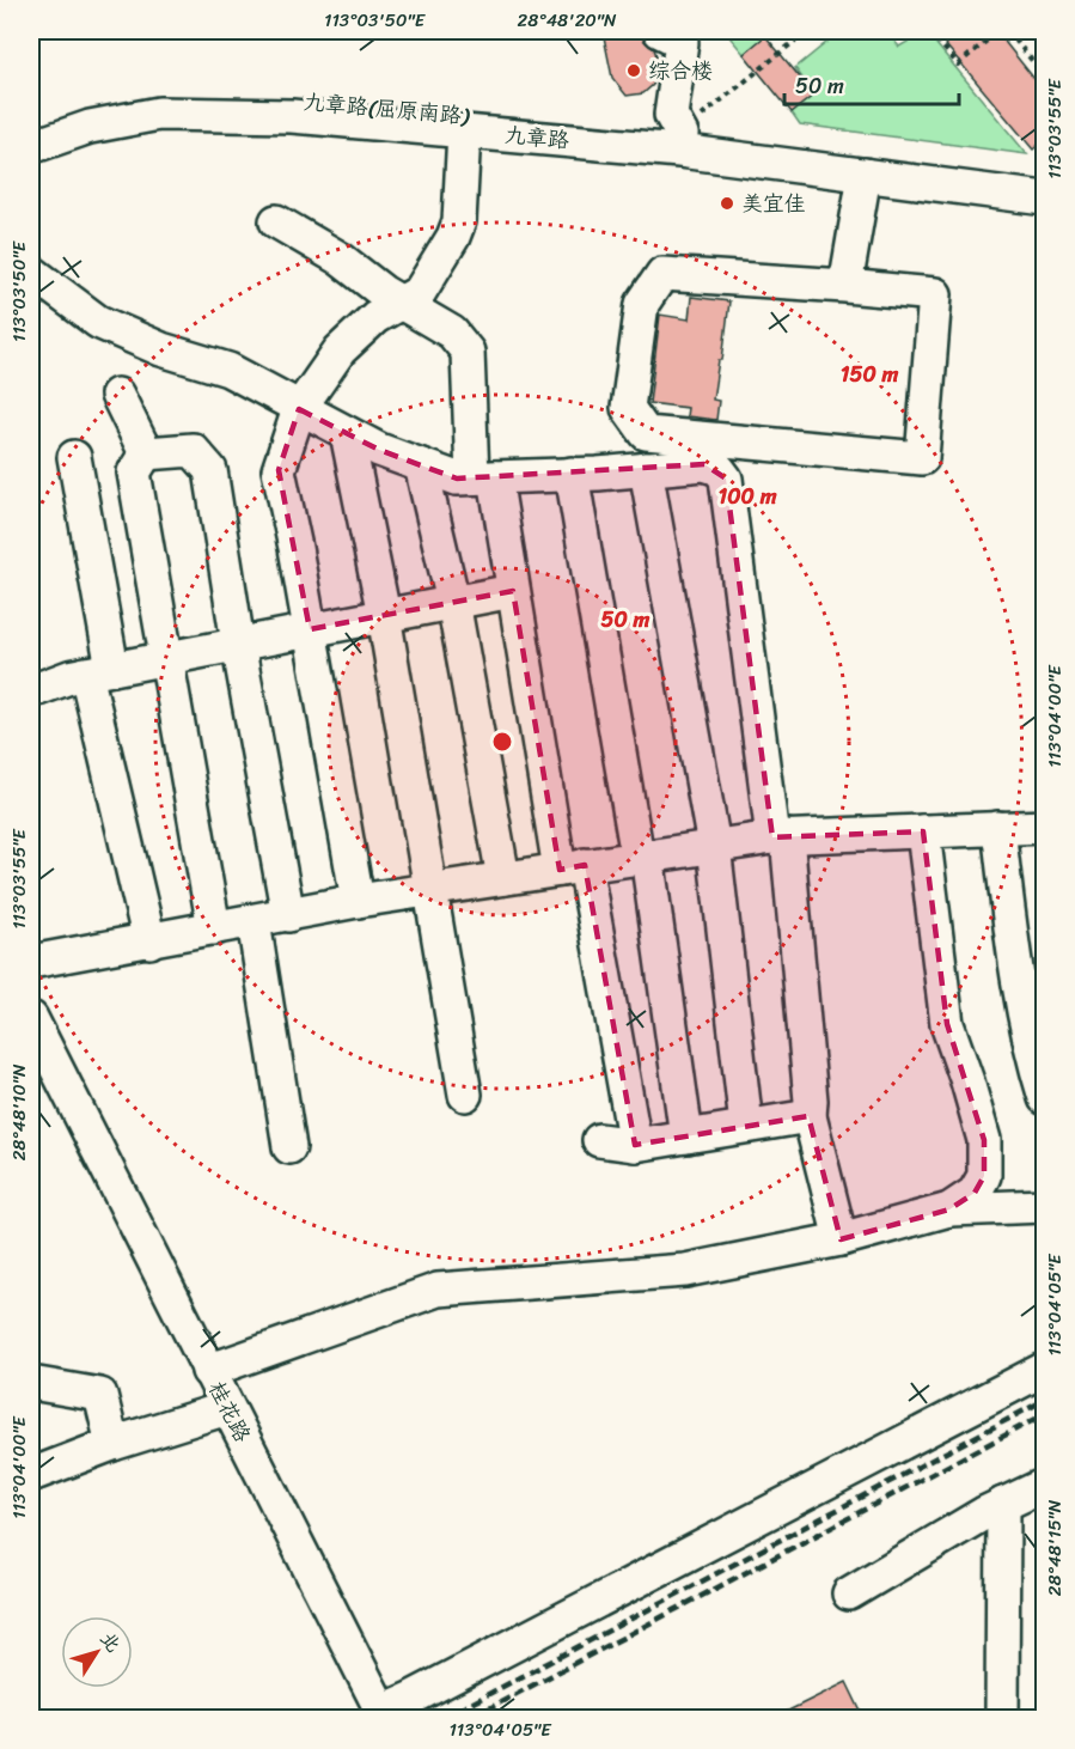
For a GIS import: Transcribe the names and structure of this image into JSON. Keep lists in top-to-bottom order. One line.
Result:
{"streets":{"street":["九章路(屈原南路)","九章路","桂花路"]},"places":["综合楼","美宜佳"],"scale_bar":"50 m","north":"top right","coordinates":["113°03'50\"E","28°48'20\"N","113°03'55\"E","113°04'00\"E","28°48'10\"N","113°04'05\"E","28°48'15\"N"],"rings":["150 m","100 m","50 m"]}
